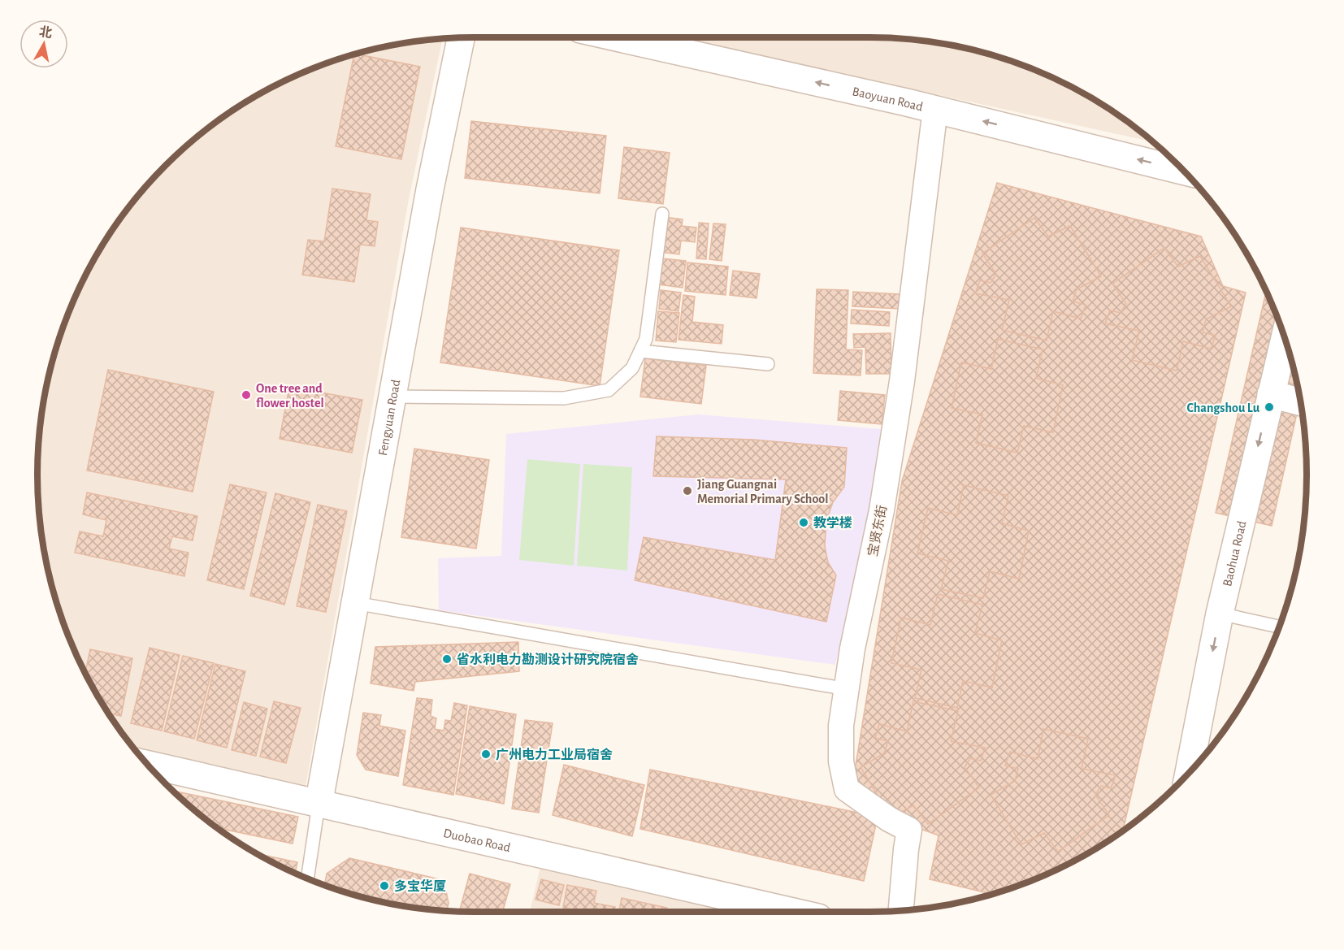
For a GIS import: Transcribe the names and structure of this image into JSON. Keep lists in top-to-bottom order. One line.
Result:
{"streets":{"street":["Baoyuan Road","Fengyuan Road","宝贤东街","Baohua Road","Duobao Road"]},"crossings":[["Baoyuan Road","宝贤东街"],["Fengyuan Road","Duobao Road"]],"one_way":["Baoyuan Road","Baohua Road"],"places":["One tree and flower hostel","Changshou Lu","Jiang Guangnai Memorial Primary School","教学楼","省水利电力勘测设计研究院宿舍","广州电力工业局宿舍","多宝华厦"],"north":"top"}
